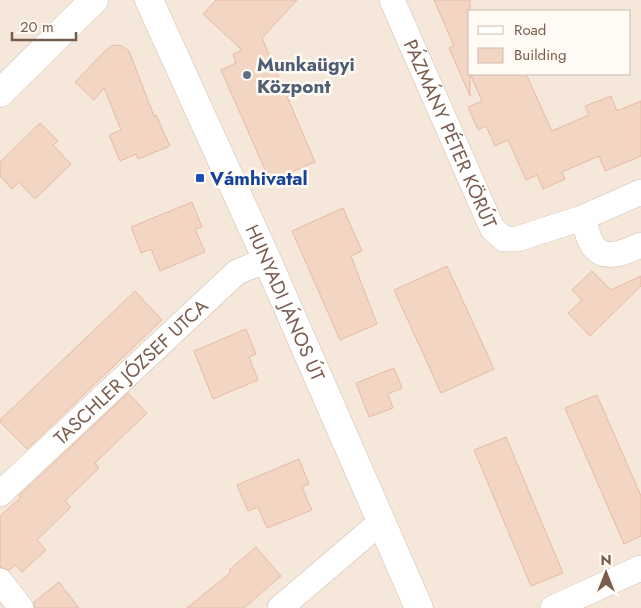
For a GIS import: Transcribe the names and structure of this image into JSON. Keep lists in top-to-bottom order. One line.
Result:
{"streets":{"street":["PÁZMÁNY PÉTER KÖRÚT","HUNYADI JÁNOS ÚT","TASCHLER JÓZSEF UTCA"]},"crossings":[["HUNYADI JÁNOS ÚT","TASCHLER JÓZSEF UTCA"]],"places":{"other":["Munkaügyi Központ"],"transit":["Vámhivatal"]},"legend":["Road","Building"],"scale_bar":"20 m","north":"top"}
